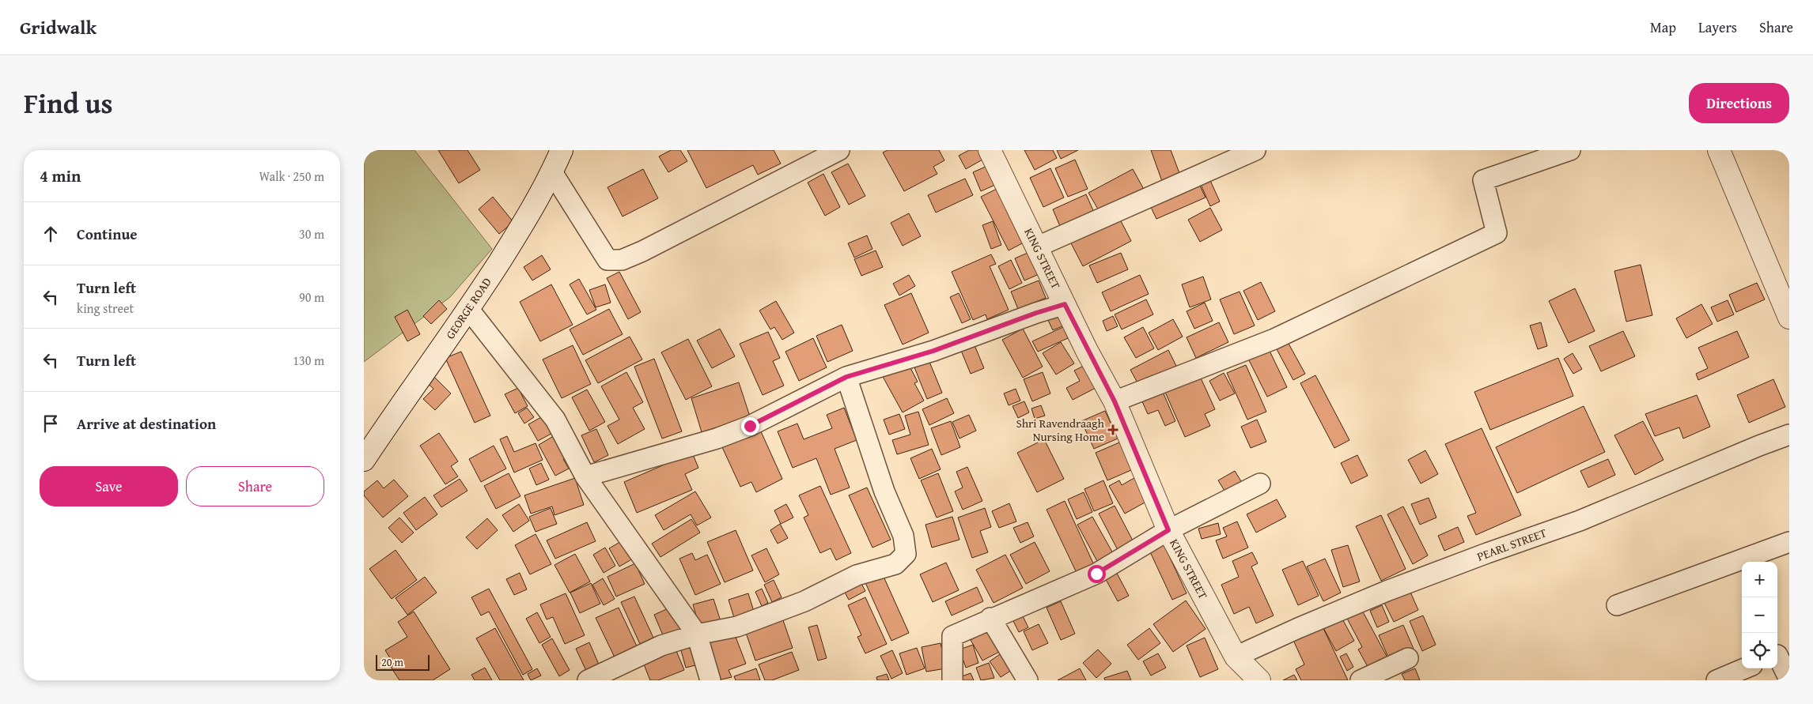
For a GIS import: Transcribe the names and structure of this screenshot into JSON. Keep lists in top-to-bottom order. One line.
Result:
{"streets":{"street":["KING STREET","GEORGE ROAD","PEARL STREET"]},"crossings":[["KING STREET","PEARL STREET"]],"places":{"health":["Shri Ravendraagh Nursing Home"]},"scale_bar":"20 m","page":{"header":"Gridwalk","nav":["Map","Layers","Share"],"title":"Find us","buttons":["Directions",["Save","Share"]],"heading":["4 min","Walk · 250 m"],"list":[["Continue","30 m"],["Turn left","king street","90 m"],["Turn left","130 m"],"Arrive at destination"],"map_buttons":["+","−"],"scale":"20 m"}}
